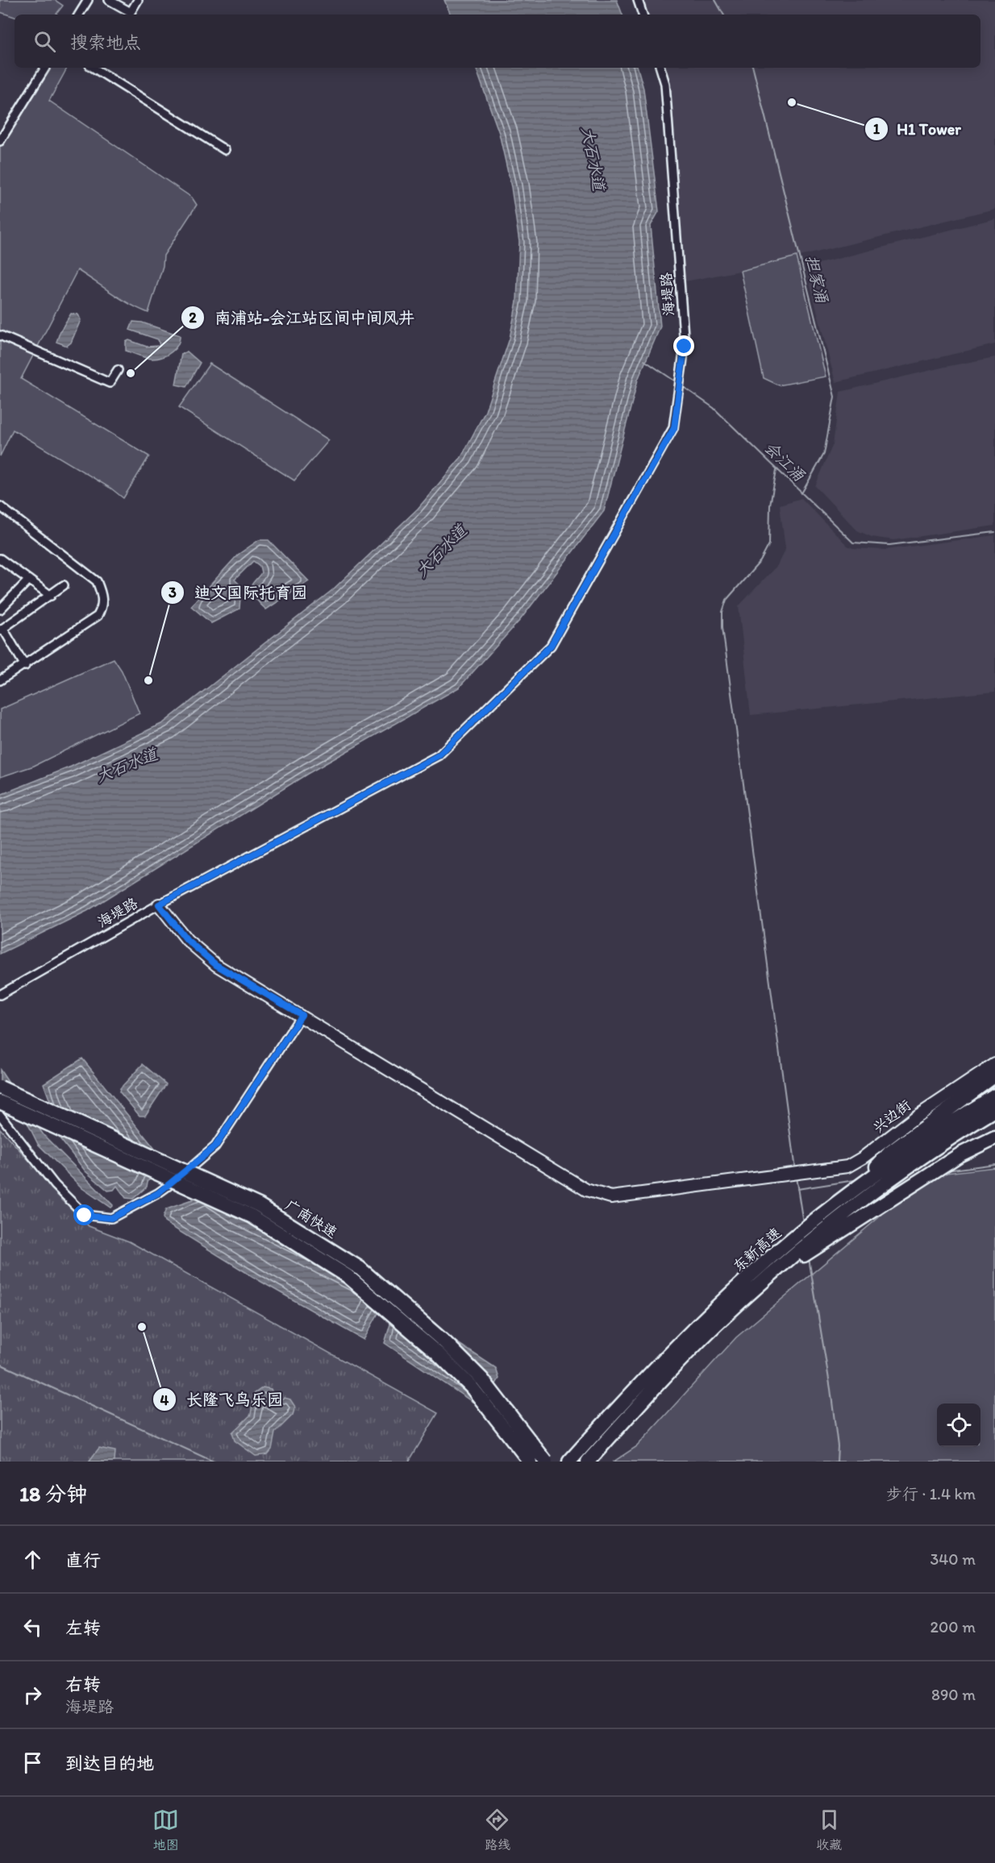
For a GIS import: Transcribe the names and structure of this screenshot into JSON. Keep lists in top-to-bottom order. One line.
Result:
{"streets":{"highway":["广南快速","东新高速"],"street":["海堤路","兴边街"]},"crossings":[["海堤路","兴边街"]],"water":["大石水道","担家涌","会江涌"],"places":["H1 Tower","南浦站-会江站区间中间风井","迪文国际托育园","长隆飞鸟乐园"],"page":{"search":"搜索地点","heading":["18 分钟","步行 · 1.4 km"],"list":[["直行","340 m"],["左转","200 m"],["右转","海堤路","890 m"],"到达目的地"],"nav":["地图","路线","收藏"]}}
